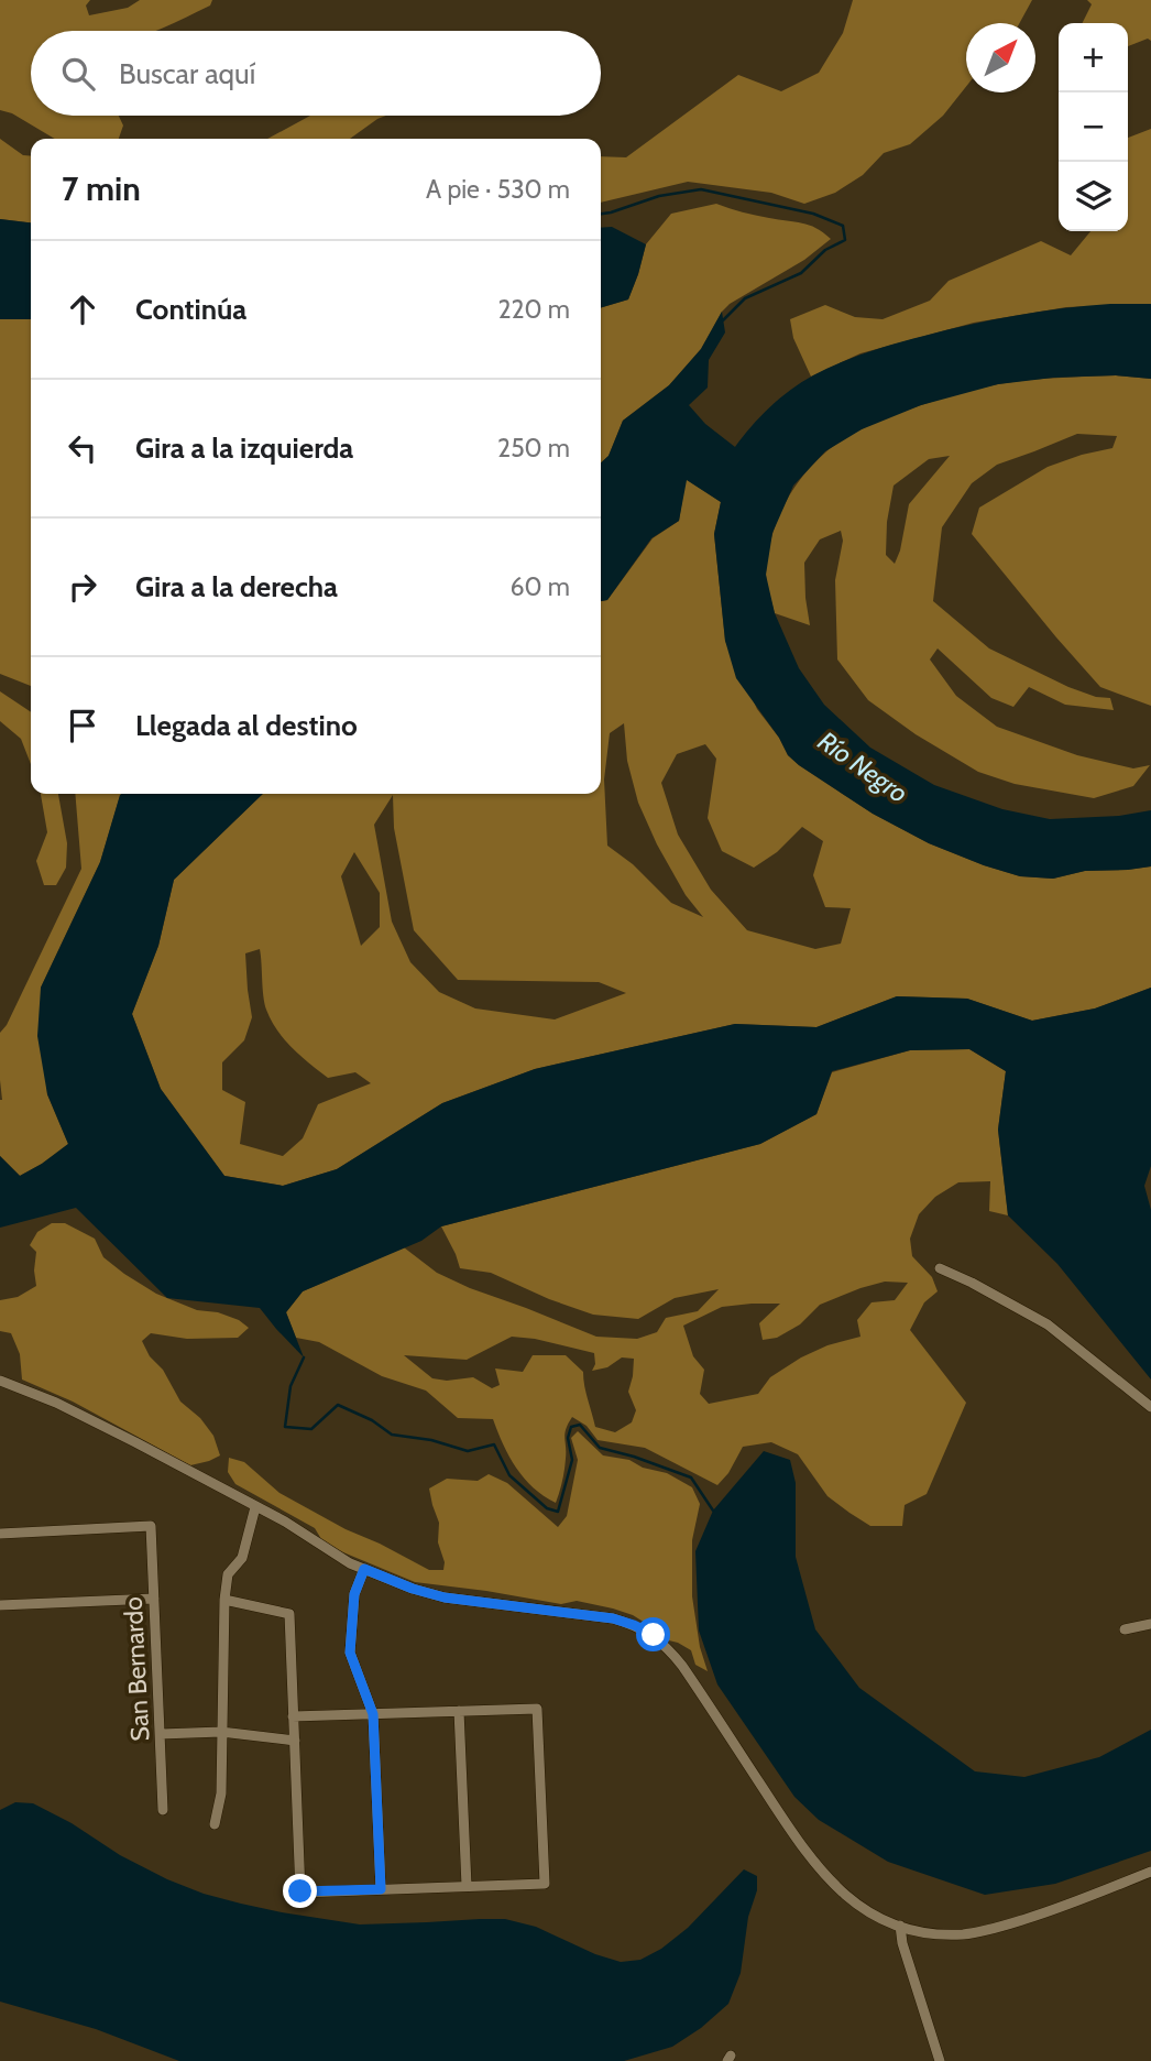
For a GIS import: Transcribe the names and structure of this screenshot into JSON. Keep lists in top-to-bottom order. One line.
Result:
{"streets":{"street":["San Bernardo"]},"water":["Río Negro"],"north":"top right","page":{"map_buttons":["+","−"],"search":"Buscar aquí","heading":["7 min","A pie · 530 m"],"list":[["Continúa","220 m"],["Gira a la izquierda","250 m"],["Gira a la derecha","60 m"],"Llegada al destino"]}}
